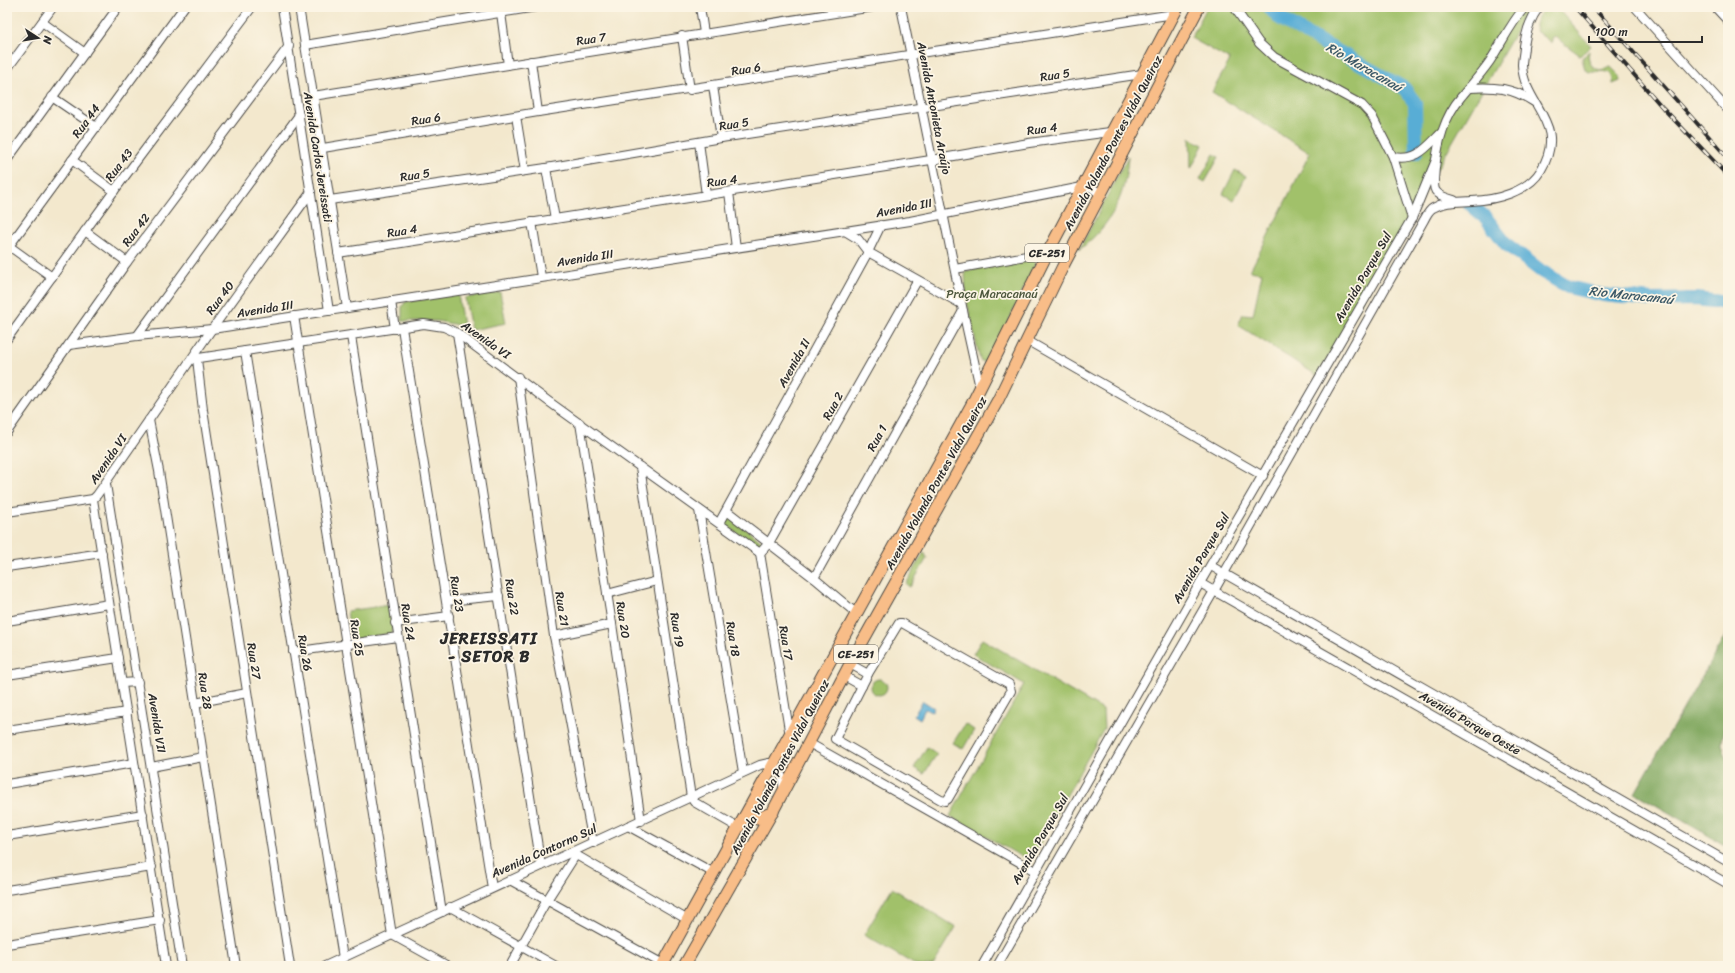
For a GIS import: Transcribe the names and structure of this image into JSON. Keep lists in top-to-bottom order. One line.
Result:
{"streets":{"main road":["Avenida Yolanda Pontes Vidal Queiroz","CE-251"],"street":["Rua 7","Rua 6","Rua 5","Avenida Antonieta Araújo","Rua 44","Rua 4","Avenida Carlos Jereissati","Rua 43","Avenida III","Rua 42","Avenida Parque Sul","Rua 40","Avenida VI","Avenida II","Rua 2","Rua 1","Rua 23","Rua 22","Rua 21","Rua 20","Rua 24","Rua 19","Rua 25","Rua 18","Rua 17","Rua 26","Rua 27","Rua 28","Avenida VII","Avenida Parque Oeste","Avenida Contorno Sul"]},"crossings":[["Rua 7","Avenida Carlos Jereissati"],["Rua 6","Avenida Antonieta Araújo"],["Rua 6","Avenida Yolanda Pontes Vidal Queiroz"],["Rua 6","Avenida Carlos Jereissati"],["Rua 5","Avenida Antonieta Araújo"],["Rua 5","Avenida Yolanda Pontes Vidal Queiroz"],["Rua 5","Avenida Carlos Jereissati"],["Avenida Antonieta Araújo","Rua 4"],["Avenida Antonieta Araújo","Avenida Yolanda Pontes Vidal Queiroz"],["Avenida Antonieta Araújo","Avenida III"],["Avenida Antonieta Araújo","Rua 1"],["Rua 4","Avenida Yolanda Pontes Vidal Queiroz"],["Rua 4","Avenida Carlos Jereissati"],["Avenida Yolanda Pontes Vidal Queiroz","Avenida III"],["Avenida Yolanda Pontes Vidal Queiroz","Rua 17"],["Avenida Yolanda Pontes Vidal Queiroz","Avenida Contorno Sul"],["Avenida Carlos Jereissati","Avenida III"],["Avenida Carlos Jereissati","Rua 42"],["Avenida Carlos Jereissati","Rua 40"],["Avenida III","Rua 42"],["Avenida III","Rua 40"],["Avenida III","Avenida II"],["Avenida III","Rua 23"],["Avenida III","Rua 25"],["Avenida Parque Sul","Avenida Parque Oeste"],["Rua 40","Avenida VI"],["Rua 40","Rua 27"],["Rua 40","Rua 28"],["Avenida VI","Avenida II"],["Avenida VI","Rua 2"],["Avenida VI","Rua 23"],["Avenida VI","Rua 22"],["Avenida VI","Rua 21"],["Avenida VI","Rua 20"],["Avenida VI","Rua 24"],["Avenida VI","Rua 19"],["Avenida VI","Rua 25"],["Avenida VI","Rua 18"],["Avenida VI","Rua 17"],["Avenida VI","Rua 26"],["Avenida VI","Rua 27"],["Avenida VI","Rua 28"],["Avenida VI","Avenida VII"],["Rua 2","Rua 17"],["Rua 23","Avenida Contorno Sul"],["Rua 22","Avenida Contorno Sul"],["Rua 21","Avenida Contorno Sul"],["Rua 20","Avenida Contorno Sul"],["Rua 24","Avenida Contorno Sul"],["Rua 19","Avenida Contorno Sul"],["Rua 25","Avenida Contorno Sul"],["Rua 18","Avenida Contorno Sul"],["Rua 26","Avenida Contorno Sul"]],"districts":["JEREISSATI - SETOR B"],"water":["Rio Maracanaú"],"parks":["Praça Maracanaú"],"scale_bar":"100 m","north":"right"}
